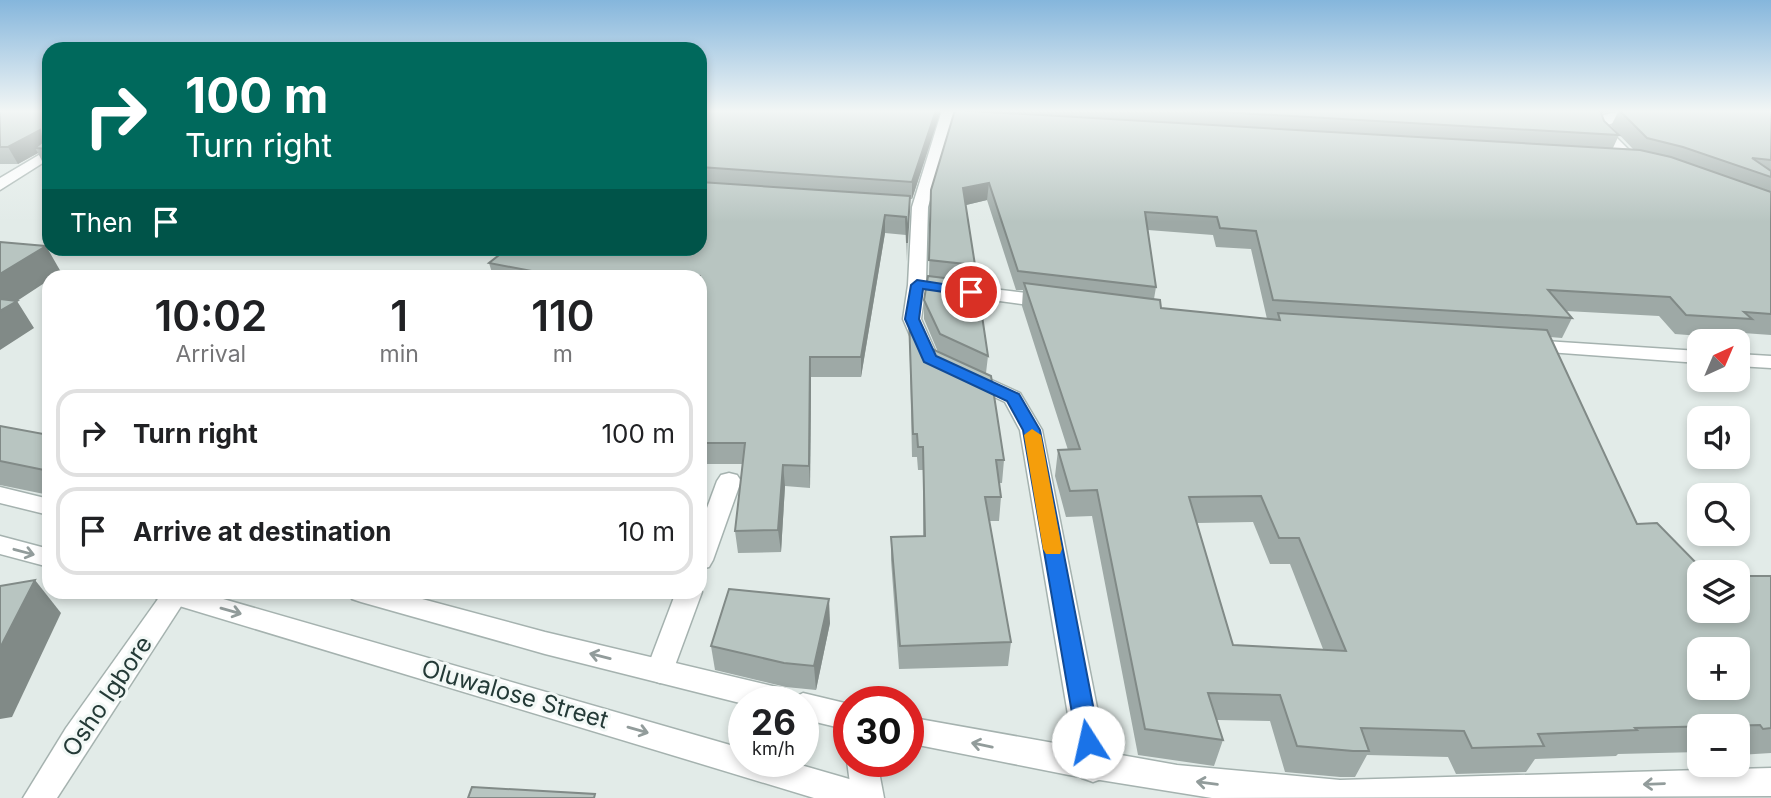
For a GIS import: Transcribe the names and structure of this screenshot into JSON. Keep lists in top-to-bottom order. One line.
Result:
{"streets":{"street":["Oluwalose Street","Osho Igbore"]},"north":"top right","page":{"turn":["100 m","Turn right"],"then":"Then","eta":["10:02","Arrival","1","min","110","m"],"map_buttons":["+","−"],"list":[{"name":"Turn right","value":"100 m"},{"name":"Arrive at destination","value":"10 m"}],"speed":"26 km/h","limit":"30"}}
